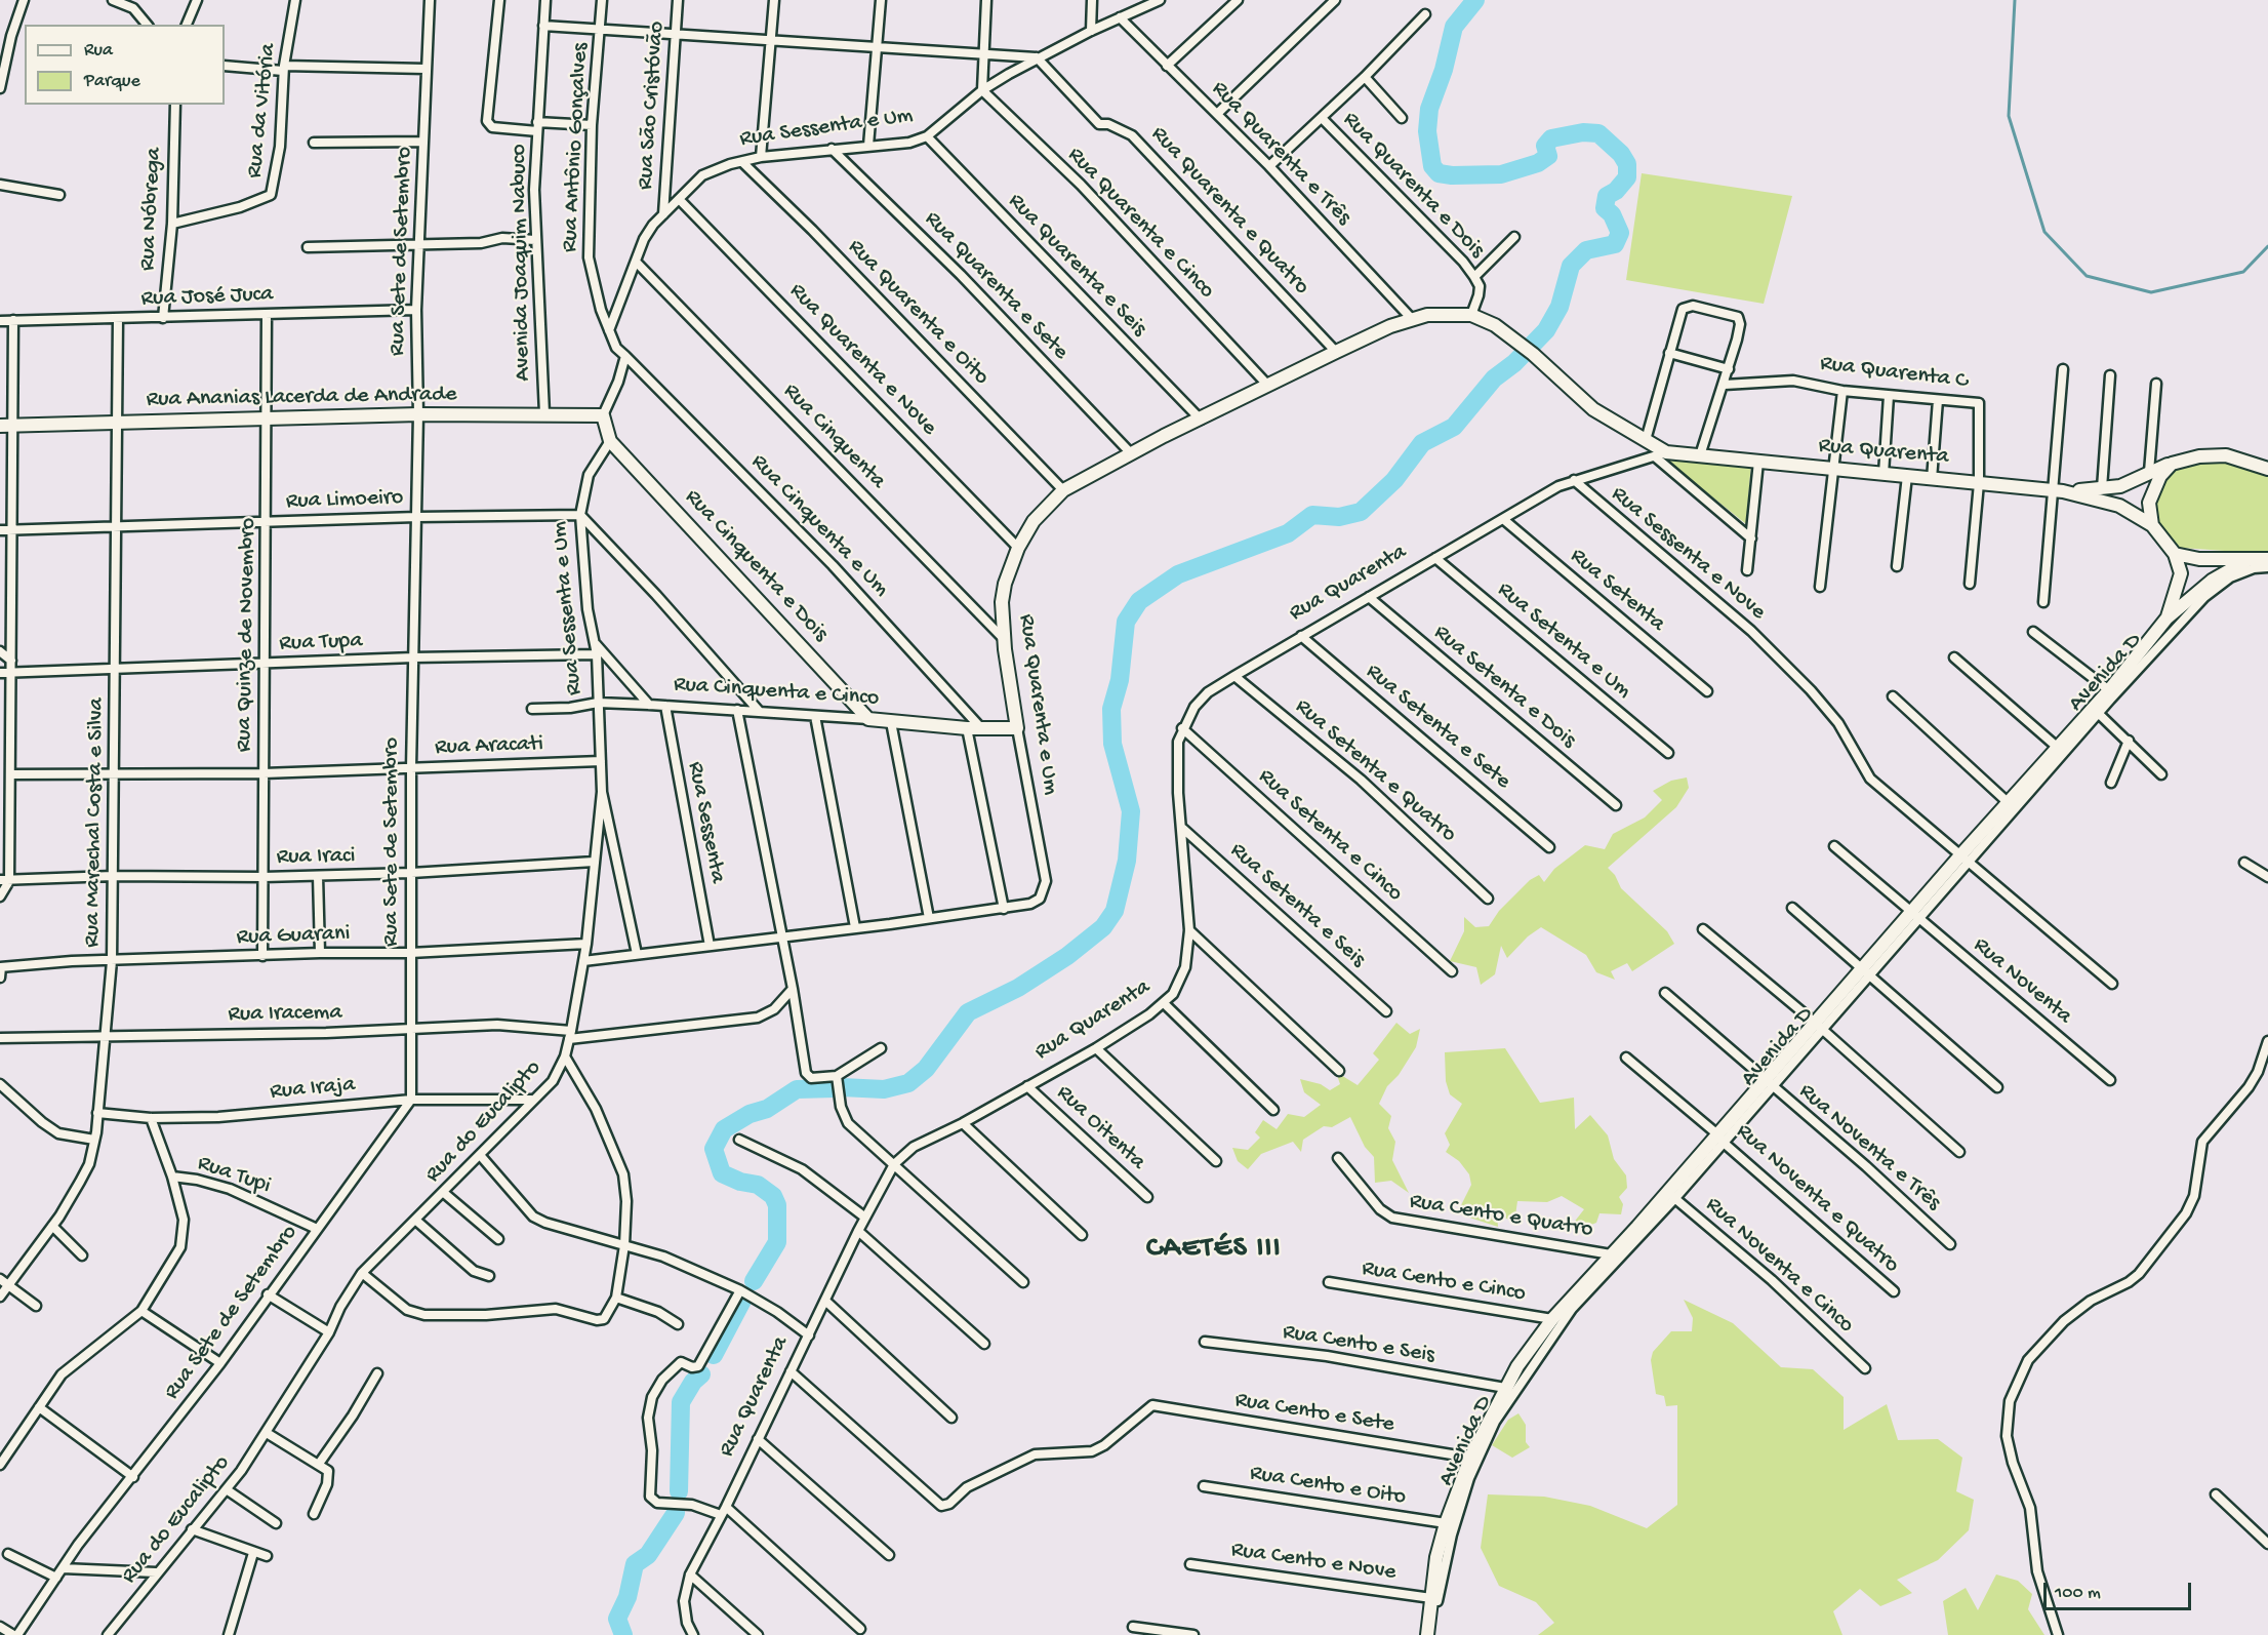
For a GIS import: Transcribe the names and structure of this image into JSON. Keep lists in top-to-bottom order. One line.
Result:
{"streets":{"street":["Rua São Cristóvão","Rua da Vitória","Rua Sessenta e Um","Rua Antônio Gonçalves","Rua Quarenta e Três","Rua Quarenta e Dois","Rua Nóbrega","Rua Quarenta e Quatro","Rua Quarenta e Cinco","Rua Sete de Setembro","Avenida Joaquim Nabuco","Rua Quarenta e Seis","Rua Quarenta e Sete","Rua José Juca","Rua Quarenta e Oito","Rua Quarenta e Nove","Rua Quarenta C","Rua Ananias Lacerda de Andrade","Rua Cinquenta","Rua Quarenta","Rua Limoeiro","Rua Cinquenta e Um","Rua Sessenta e Nove","Rua Cinquenta e Dois","Rua Setenta","Rua Quinze de Novembro","Rua Setenta e Um","Rua Tupa","Avenida D","Rua Setenta e Dois","Rua Cinquenta e Cinco","Rua Quarenta e Um","Rua Setenta e Sete","Rua Aracati","Rua Setenta e Quatro","Rua Marechal Costa e Silva","Rua Sessenta","Rua Setenta e Cinco","Rua Iraci","Rua Setenta e Seis","Rua Guarani","Rua Noventa","Rua Iracema","Rua Iraja","Rua do Eucalipto","Rua Oitenta","Rua Noventa e Três","Rua Tupi","Rua Noventa e Quatro","Rua Cento e Quatro","Rua Noventa e Cinco","Rua Cento e Cinco","Rua Cento e Seis","Rua Cento e Sete","Rua Cento e Oito","Rua Cento e Nove"]},"crossings":[["Rua São Cristóvão","Rua Sessenta e Um"],["Rua da Vitória","Rua Nóbrega"],["Rua Sessenta e Um","Rua Antônio Gonçalves"],["Rua Sessenta e Um","Rua Quarenta e Três"],["Rua Sessenta e Um","Rua Quarenta e Quatro"],["Rua Sessenta e Um","Rua Quarenta e Cinco"],["Rua Sessenta e Um","Rua Quarenta e Seis"],["Rua Sessenta e Um","Rua Quarenta e Sete"],["Rua Sessenta e Um","Rua Quarenta e Oito"],["Rua Sessenta e Um","Rua Quarenta e Nove"],["Rua Sessenta e Um","Rua Cinquenta"],["Rua Sessenta e Um","Rua Limoeiro"],["Rua Sessenta e Um","Rua Cinquenta e Dois"],["Rua Sessenta e Um","Rua Tupa"],["Rua Sessenta e Um","Rua Cinquenta e Cinco"],["Rua Sessenta e Um","Rua Quarenta e Um"],["Rua Sessenta e Um","Rua Aracati"],["Rua Sessenta e Um","Rua do Eucalipto"],["Rua Quarenta e Três","Rua Quarenta e Um"],["Rua Quarenta e Dois","Rua Quarenta e Um"],["Rua Nóbrega","Rua José Juca"],["Rua Quarenta e Quatro","Rua Quarenta e Um"],["Rua Quarenta e Cinco","Rua Quarenta e Um"],["Rua Sete de Setembro","Rua José Juca"],["Rua Sete de Setembro","Rua Ananias Lacerda de Andrade"],["Rua Sete de Setembro","Rua Limoeiro"],["Rua Sete de Setembro","Rua Tupa"],["Rua Sete de Setembro","Rua Aracati"],["Rua Sete de Setembro","Rua Iraci"],["Rua Sete de Setembro","Rua Guarani"],["Rua Sete de Setembro","Rua Iracema"],["Rua Sete de Setembro","Rua Iraja"],["Rua Sete de Setembro","Rua Tupi"],["Avenida Joaquim Nabuco","Rua Ananias Lacerda de Andrade"],["Rua Quarenta e Seis","Rua Quarenta e Um"],["Rua Quarenta e Sete","Rua Quarenta e Um"],["Rua José Juca","Rua Quinze de Novembro"],["Rua José Juca","Rua Marechal Costa e Silva"],["Rua Quarenta e Oito","Rua Quarenta e Um"],["Rua Quarenta e Nove","Rua Quarenta e Um"],["Rua Quarenta C","Rua Quarenta"],["Rua Ananias Lacerda de Andrade","Rua Quinze de Novembro"],["Rua Ananias Lacerda de Andrade","Rua Marechal Costa e Silva"],["Rua Cinquenta","Rua Quarenta e Um"],["Rua Quarenta","Rua Sessenta e Nove"],["Rua Quarenta","Rua Setenta"],["Rua Quarenta","Rua Setenta e Um"],["Rua Quarenta","Avenida D"],["Rua Quarenta","Rua Setenta e Dois"],["Rua Quarenta","Rua Quarenta e Um"],["Rua Quarenta","Rua Setenta e Sete"],["Rua Quarenta","Rua Setenta e Quatro"],["Rua Quarenta","Rua Setenta e Cinco"],["Rua Quarenta","Rua Setenta e Seis"],["Rua Quarenta","Rua Oitenta"],["Rua Quarenta","Rua Cento e Sete"],["Rua Limoeiro","Rua Quinze de Novembro"],["Rua Limoeiro","Rua Marechal Costa e Silva"],["Rua Cinquenta e Um","Rua Cinquenta e Cinco"],["Rua Sessenta e Nove","Avenida D"],["Rua Cinquenta e Dois","Rua Cinquenta e Cinco"],["Rua Quinze de Novembro","Rua Tupa"],["Rua Quinze de Novembro","Rua Aracati"],["Rua Quinze de Novembro","Rua Iraci"],["Rua Quinze de Novembro","Rua Guarani"],["Rua Tupa","Rua Marechal Costa e Silva"],["Avenida D","Rua Noventa"],["Avenida D","Rua Noventa e Três"],["Avenida D","Rua Noventa e Quatro"],["Avenida D","Rua Cento e Quatro"],["Avenida D","Rua Noventa e Cinco"],["Avenida D","Rua Cento e Cinco"],["Avenida D","Rua Cento e Seis"],["Avenida D","Rua Cento e Sete"],["Avenida D","Rua Cento e Oito"],["Avenida D","Rua Cento e Nove"],["Rua Cinquenta e Cinco","Rua Quarenta e Um"],["Rua Cinquenta e Cinco","Rua Sessenta"],["Rua Quarenta e Um","Rua Sessenta"],["Rua Quarenta e Um","Rua do Eucalipto"],["Rua Aracati","Rua Marechal Costa e Silva"],["Rua Marechal Costa e Silva","Rua Iraci"],["Rua Marechal Costa e Silva","Rua Guarani"],["Rua Marechal Costa e Silva","Rua Iracema"],["Rua Marechal Costa e Silva","Rua Iraja"],["Rua Iraci","Rua do Eucalipto"],["Rua Guarani","Rua do Eucalipto"],["Rua Iracema","Rua do Eucalipto"],["Rua Iraja","Rua do Eucalipto"]],"districts":["CAETÉS III"],"legend":["Rua","Parque"],"scale_bar":"100 m"}
